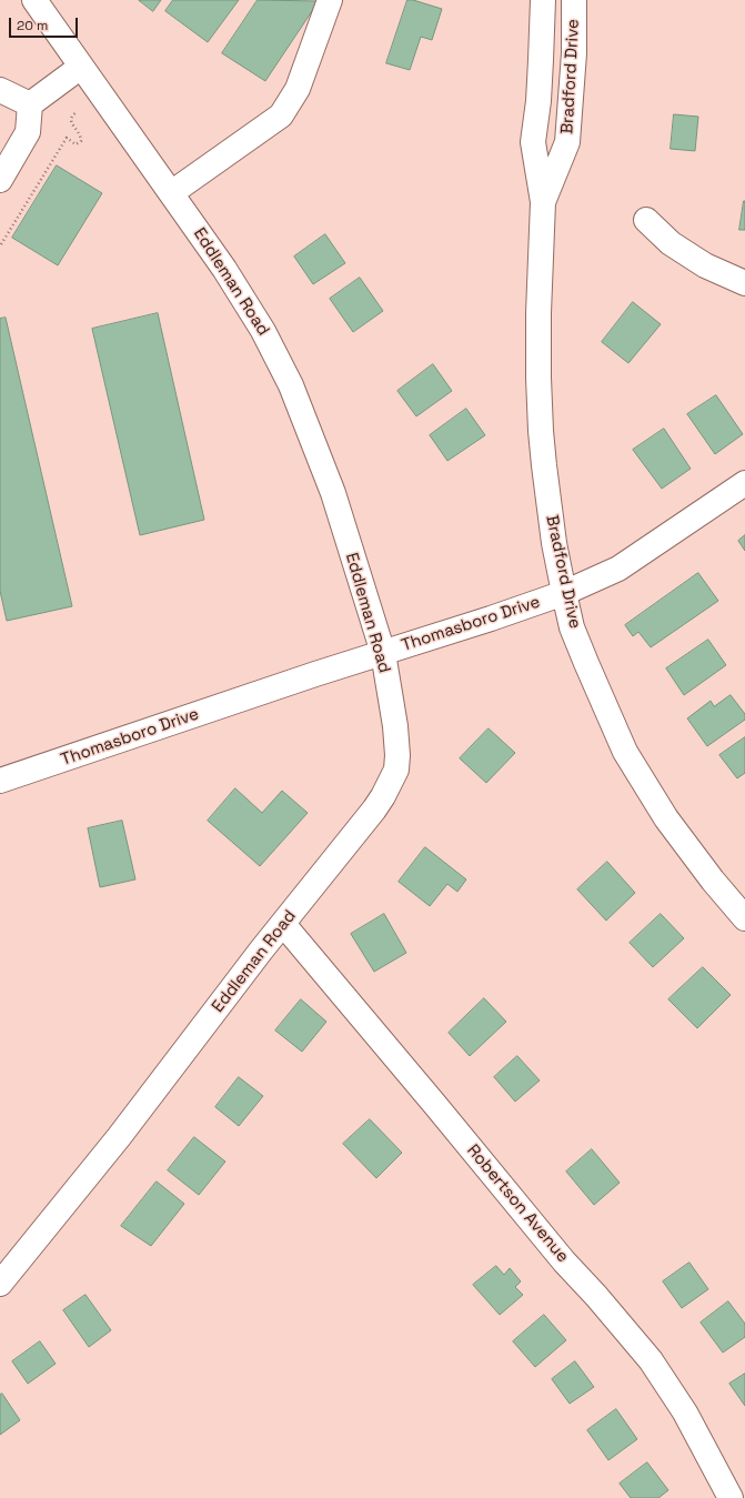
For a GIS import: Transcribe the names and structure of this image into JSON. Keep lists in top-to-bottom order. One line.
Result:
{"streets":{"street":["Bradford Drive","Eddleman Road","Thomasboro Drive","Robertson Avenue"]},"crossings":[["Bradford Drive","Thomasboro Drive"],["Eddleman Road","Thomasboro Drive"],["Eddleman Road","Robertson Avenue"]],"scale_bar":"20 m"}
